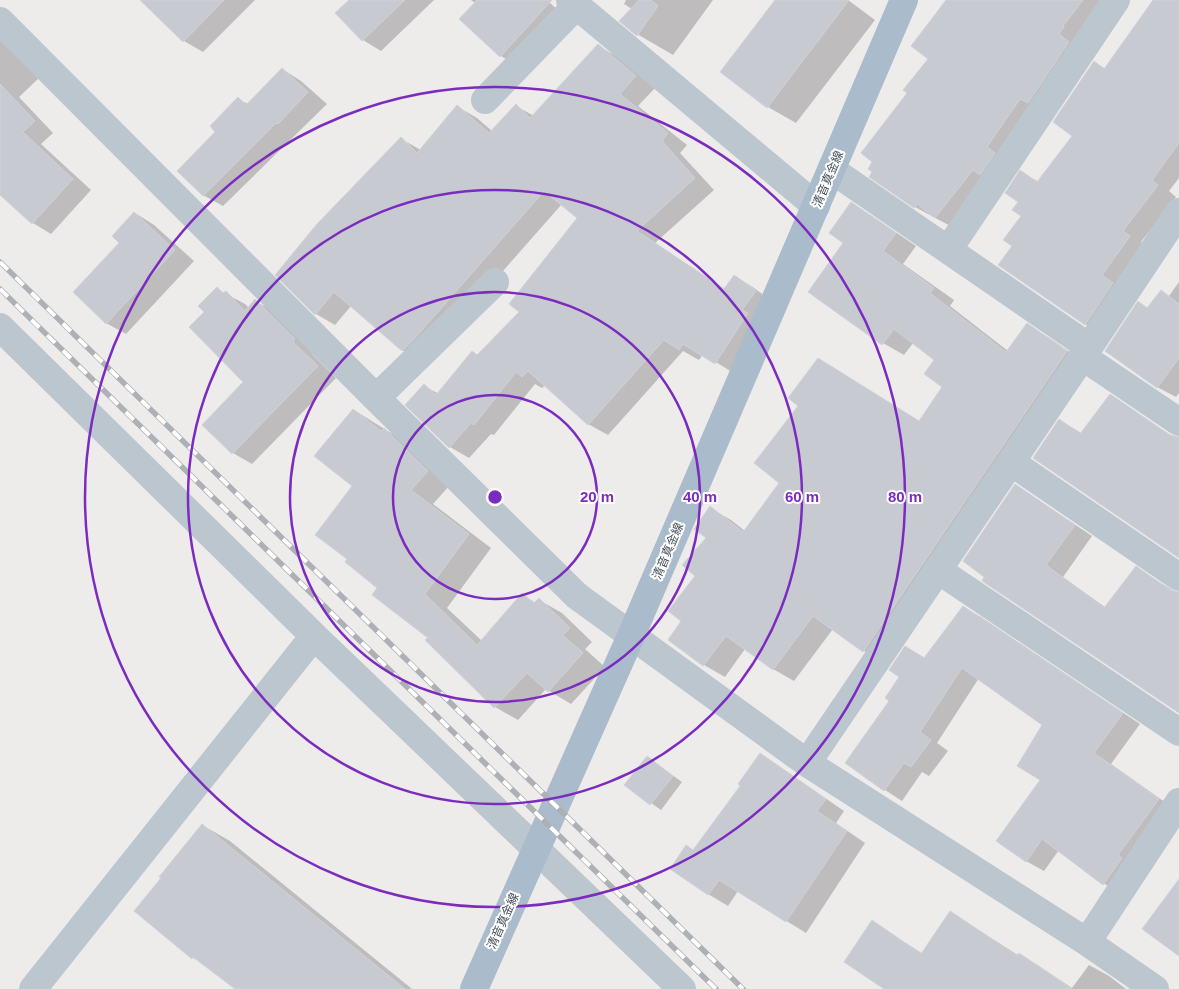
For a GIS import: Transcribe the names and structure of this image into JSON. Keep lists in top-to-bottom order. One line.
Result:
{"streets":{"main road":["清音真金線"]},"rings":["20 m","40 m","60 m","80 m"]}
